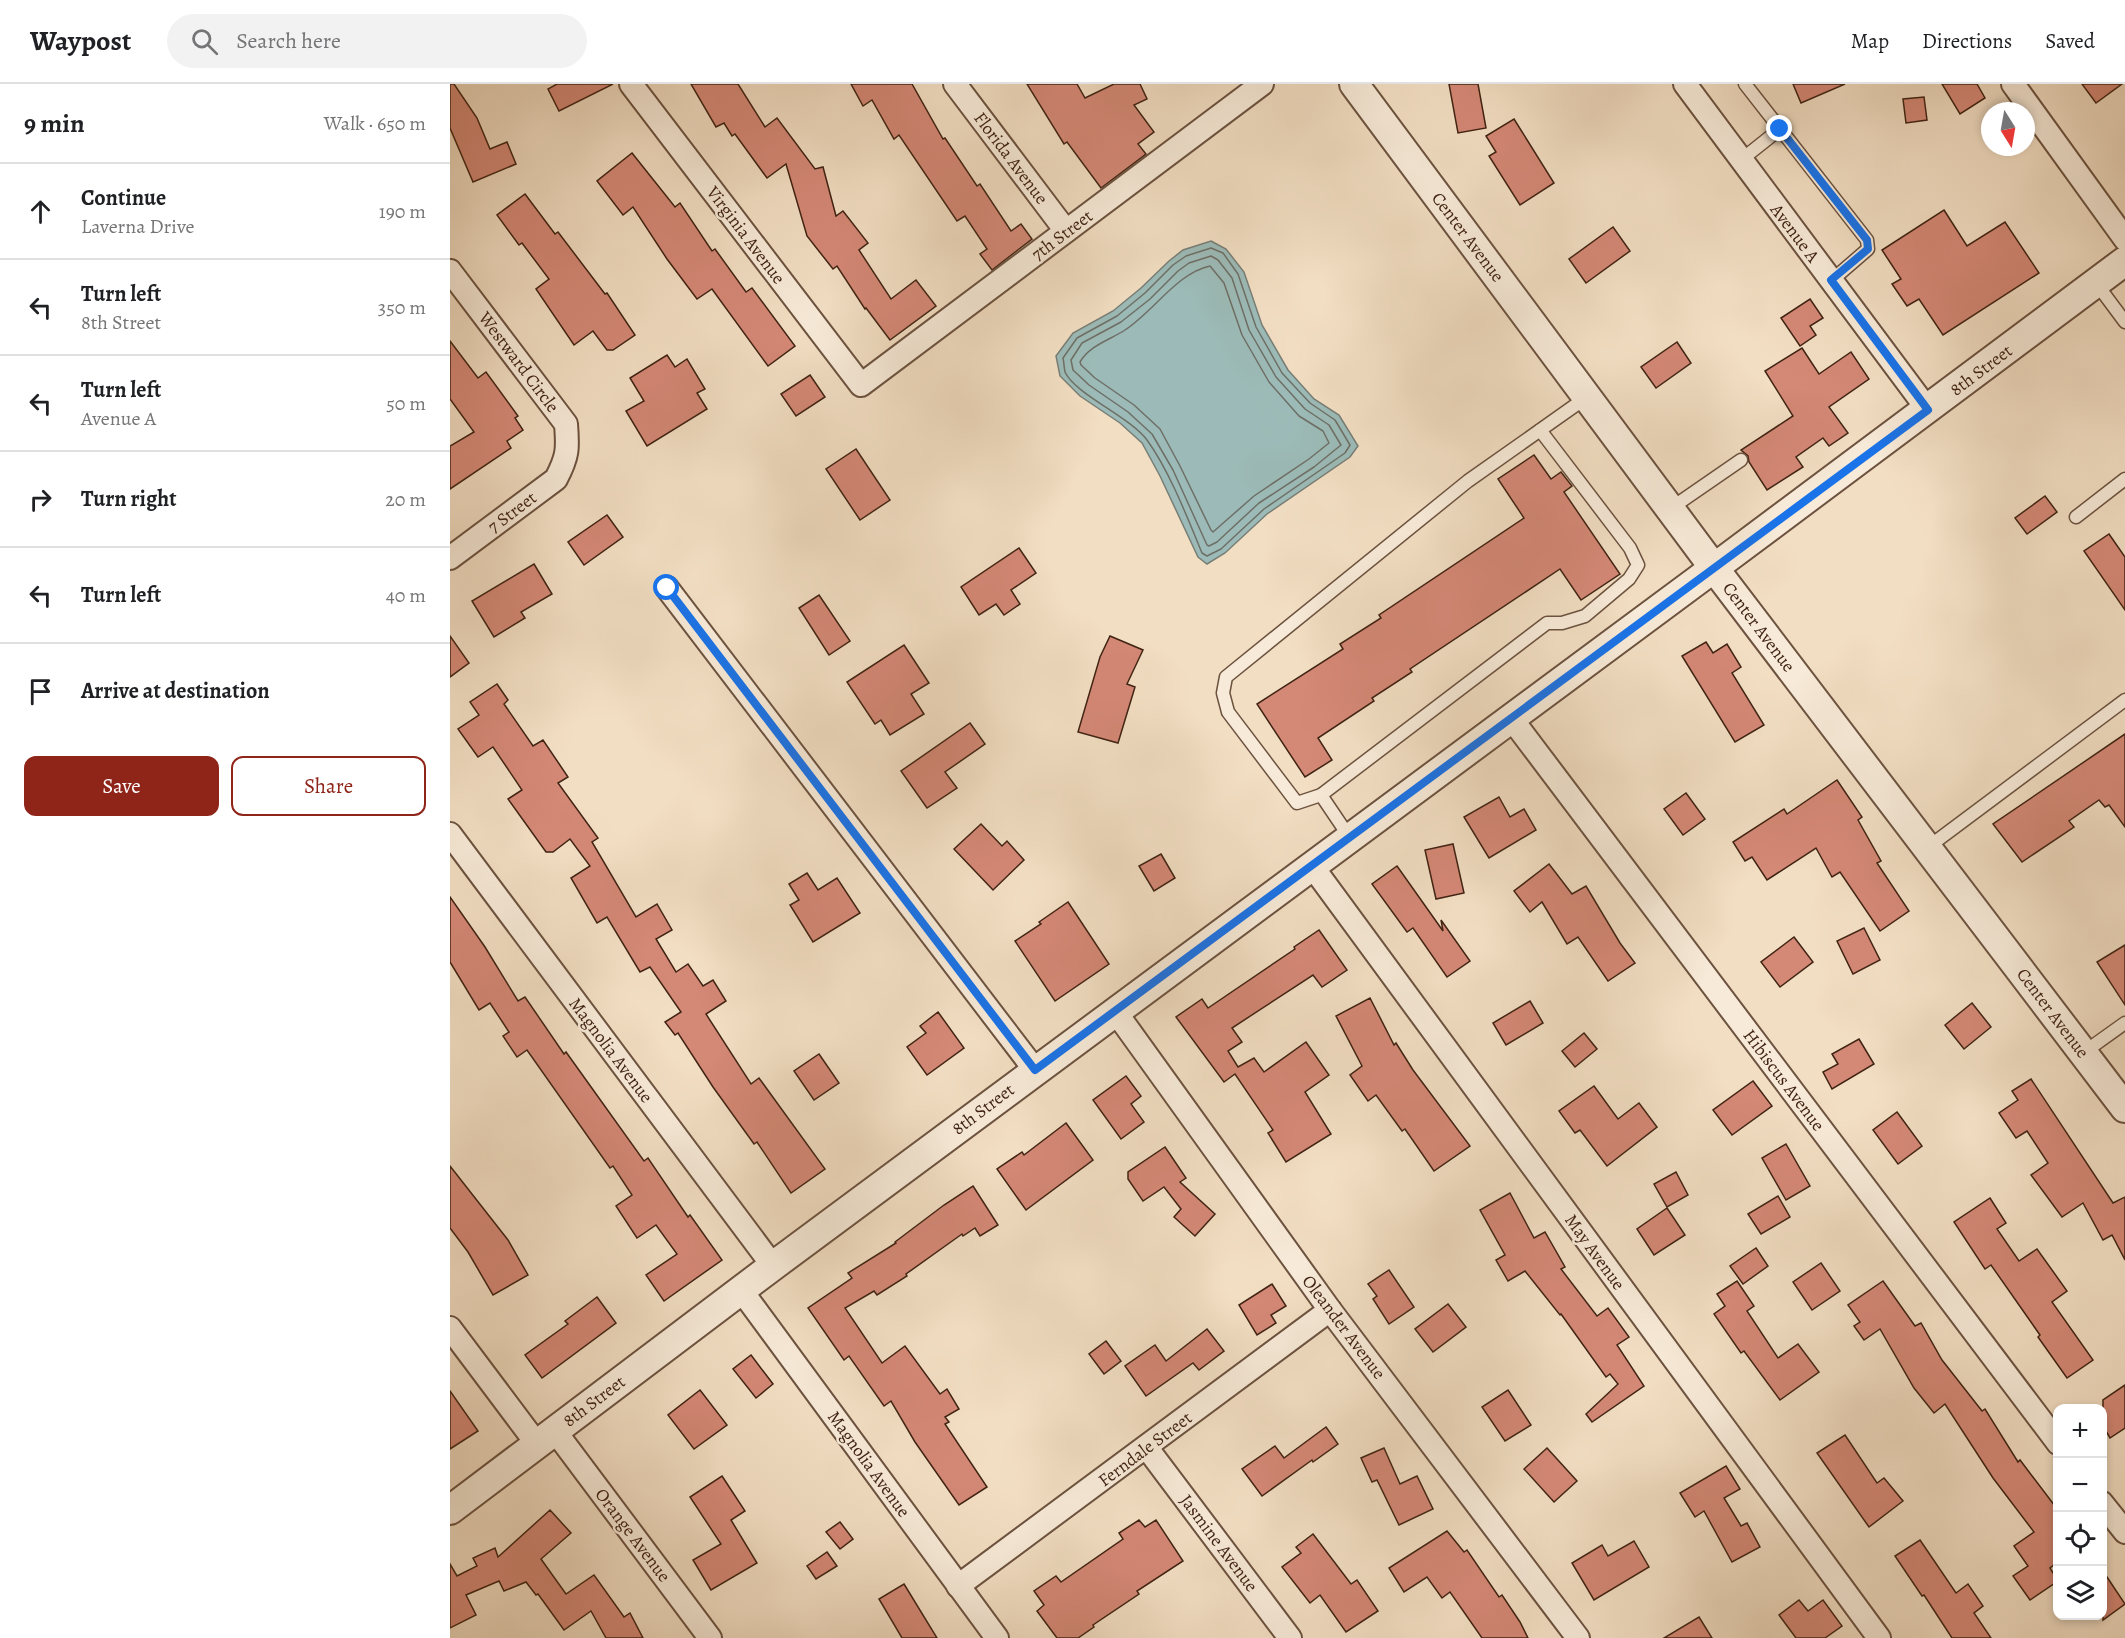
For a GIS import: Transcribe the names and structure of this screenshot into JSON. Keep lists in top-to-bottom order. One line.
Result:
{"streets":{"street":["Florida Avenue","Avenue A","Virginia Avenue","7th Street","Center Avenue","Westward Circle","8th Street","7 Street","Magnolia Avenue","Hibiscus Avenue","May Avenue","Oleander Avenue","Ferndale Street","Orange Avenue","Jasmine Avenue"]},"crossings":[["Florida Avenue","7th Street"],["Avenue A","8th Street"],["Virginia Avenue","7th Street"],["Center Avenue","8th Street"],["Westward Circle","7 Street"],["8th Street","Magnolia Avenue"],["8th Street","Hibiscus Avenue"],["8th Street","May Avenue"],["8th Street","Oleander Avenue"],["8th Street","Orange Avenue"],["Magnolia Avenue","Ferndale Street"],["Oleander Avenue","Ferndale Street"],["Ferndale Street","Jasmine Avenue"]],"north":"bottom","page":{"header":"Waypost","search":"Search here","nav":["Map","Directions","Saved"],"heading":["9 min","Walk · 650 m"],"list":[["Continue","Laverna Drive","190 m"],["Turn left","8th Street","350 m"],["Turn left","Avenue A","50 m"],["Turn right","20 m"],["Turn left","40 m"],"Arrive at destination"],"buttons":["Save","Share"],"map_buttons":["+","−"]}}
